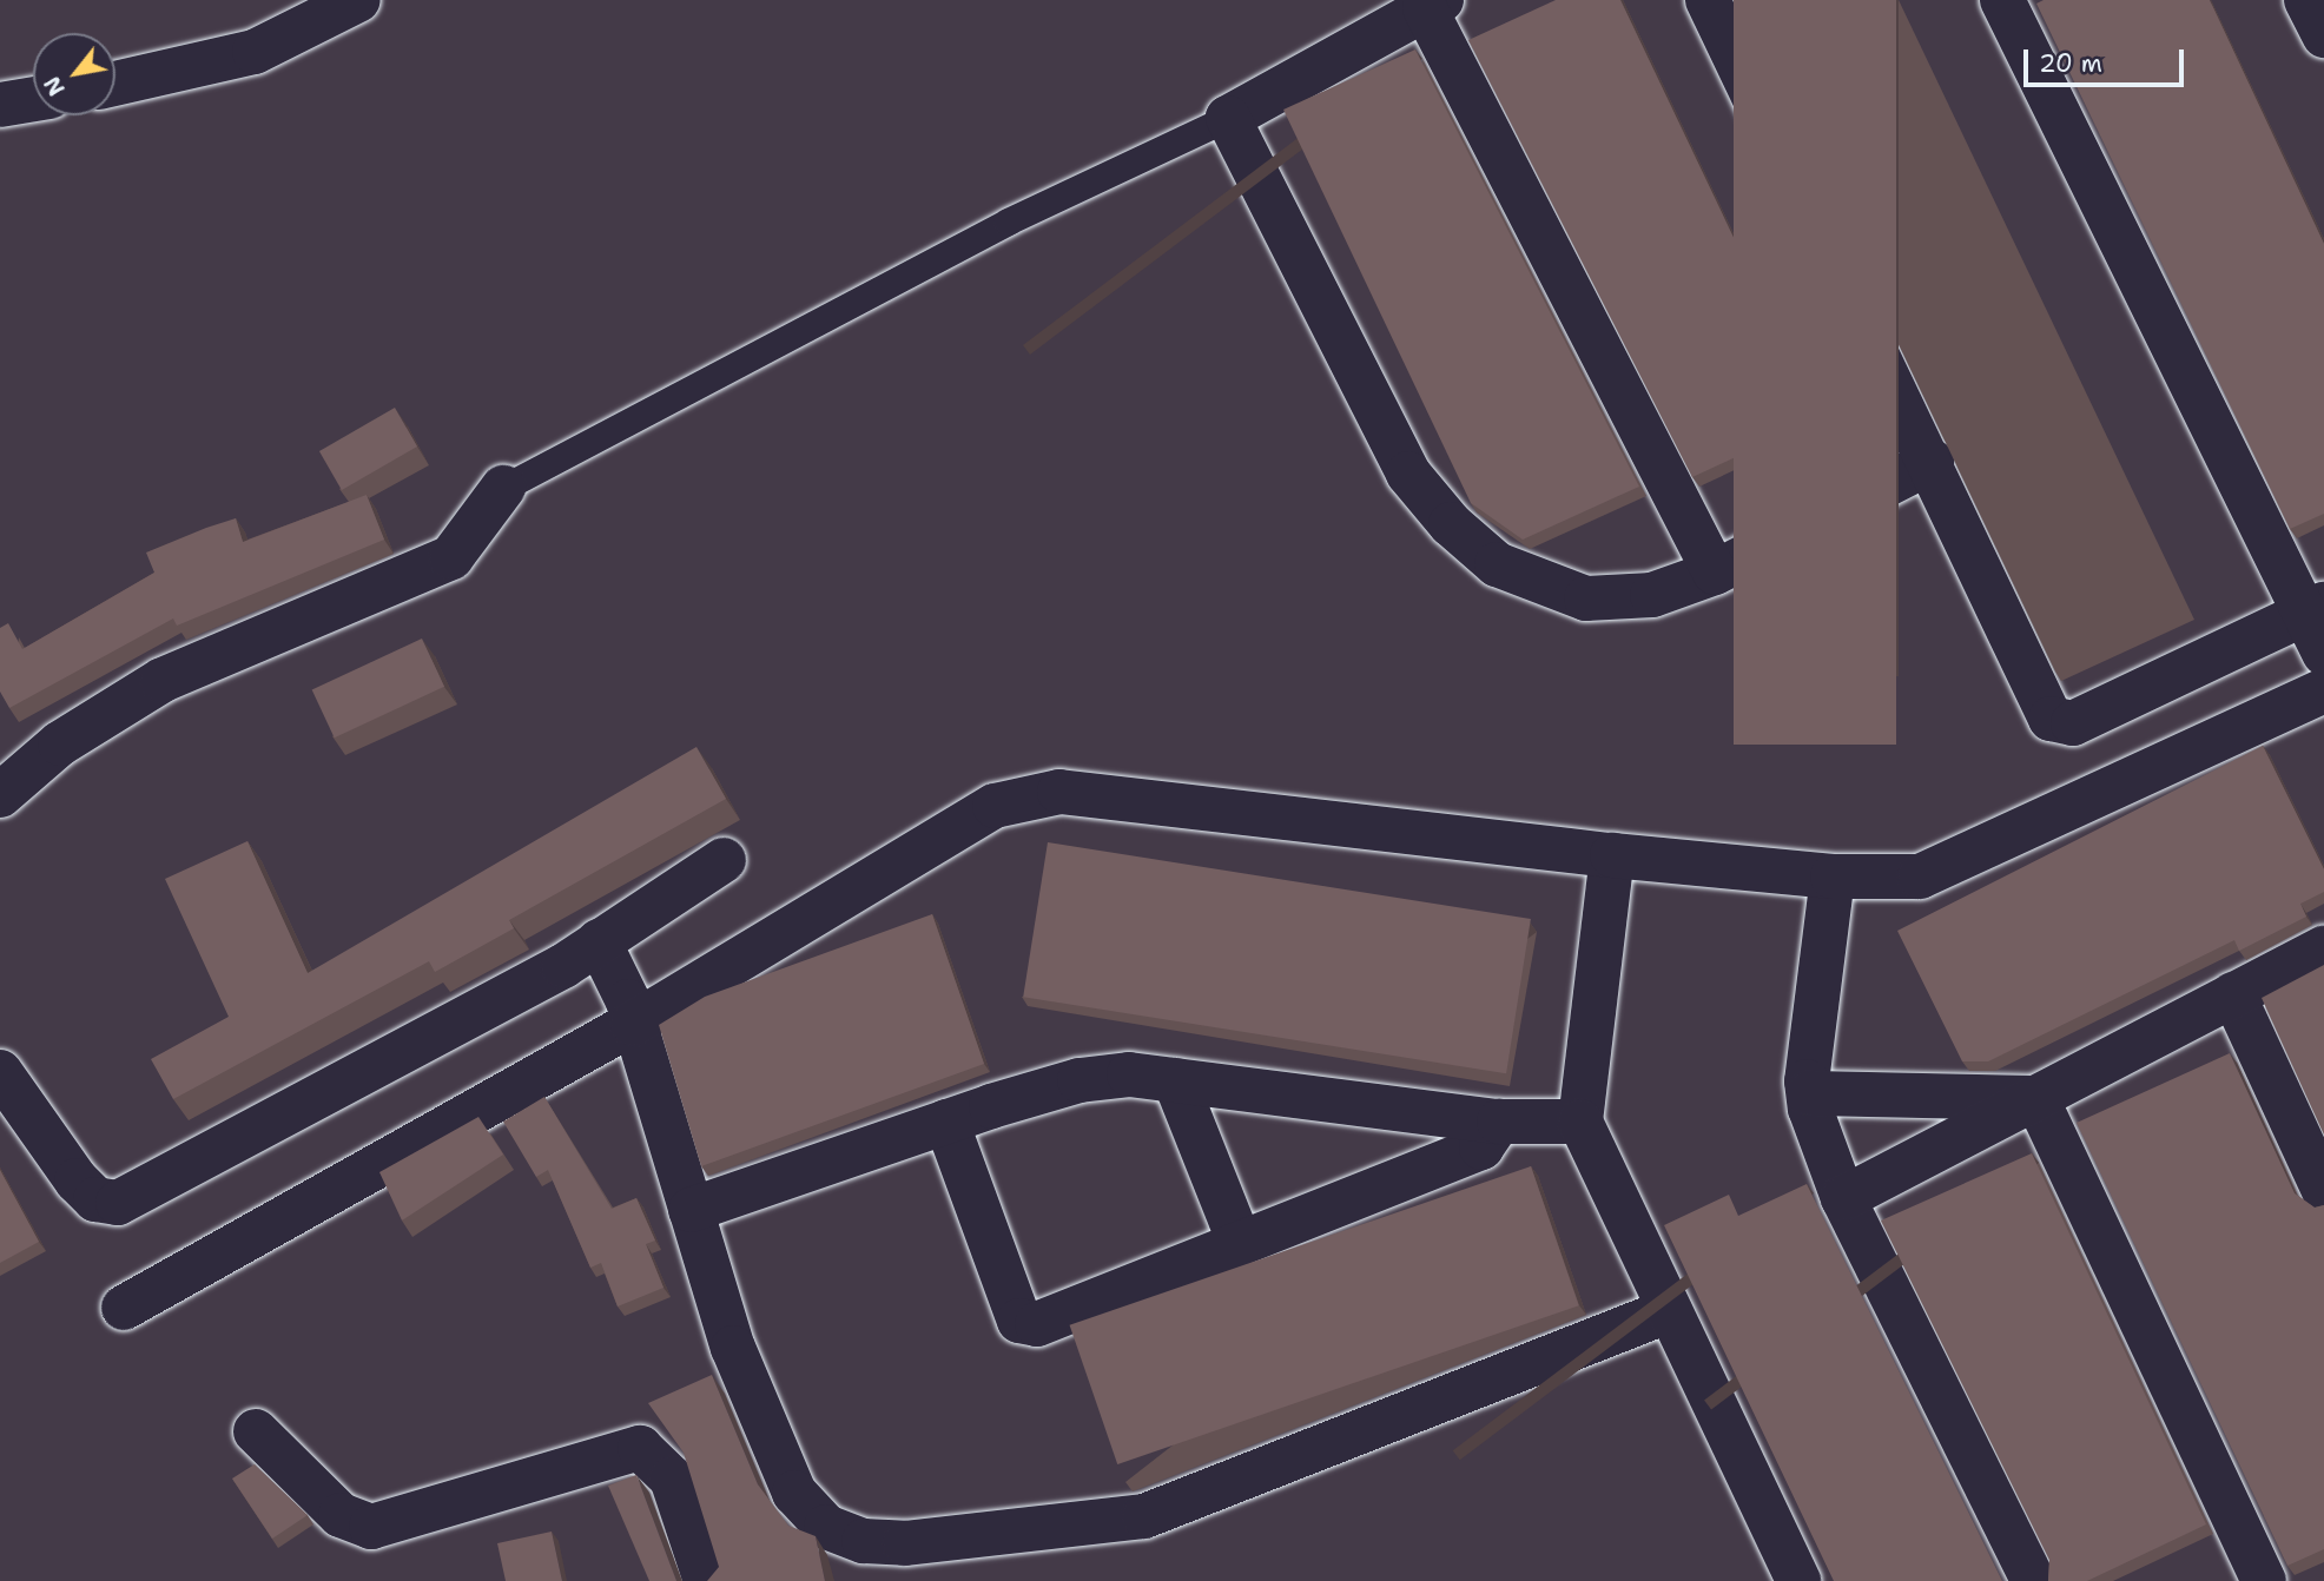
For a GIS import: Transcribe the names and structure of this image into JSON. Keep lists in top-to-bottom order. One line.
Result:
{"scale_bar":"20 m","north":"bottom left"}
